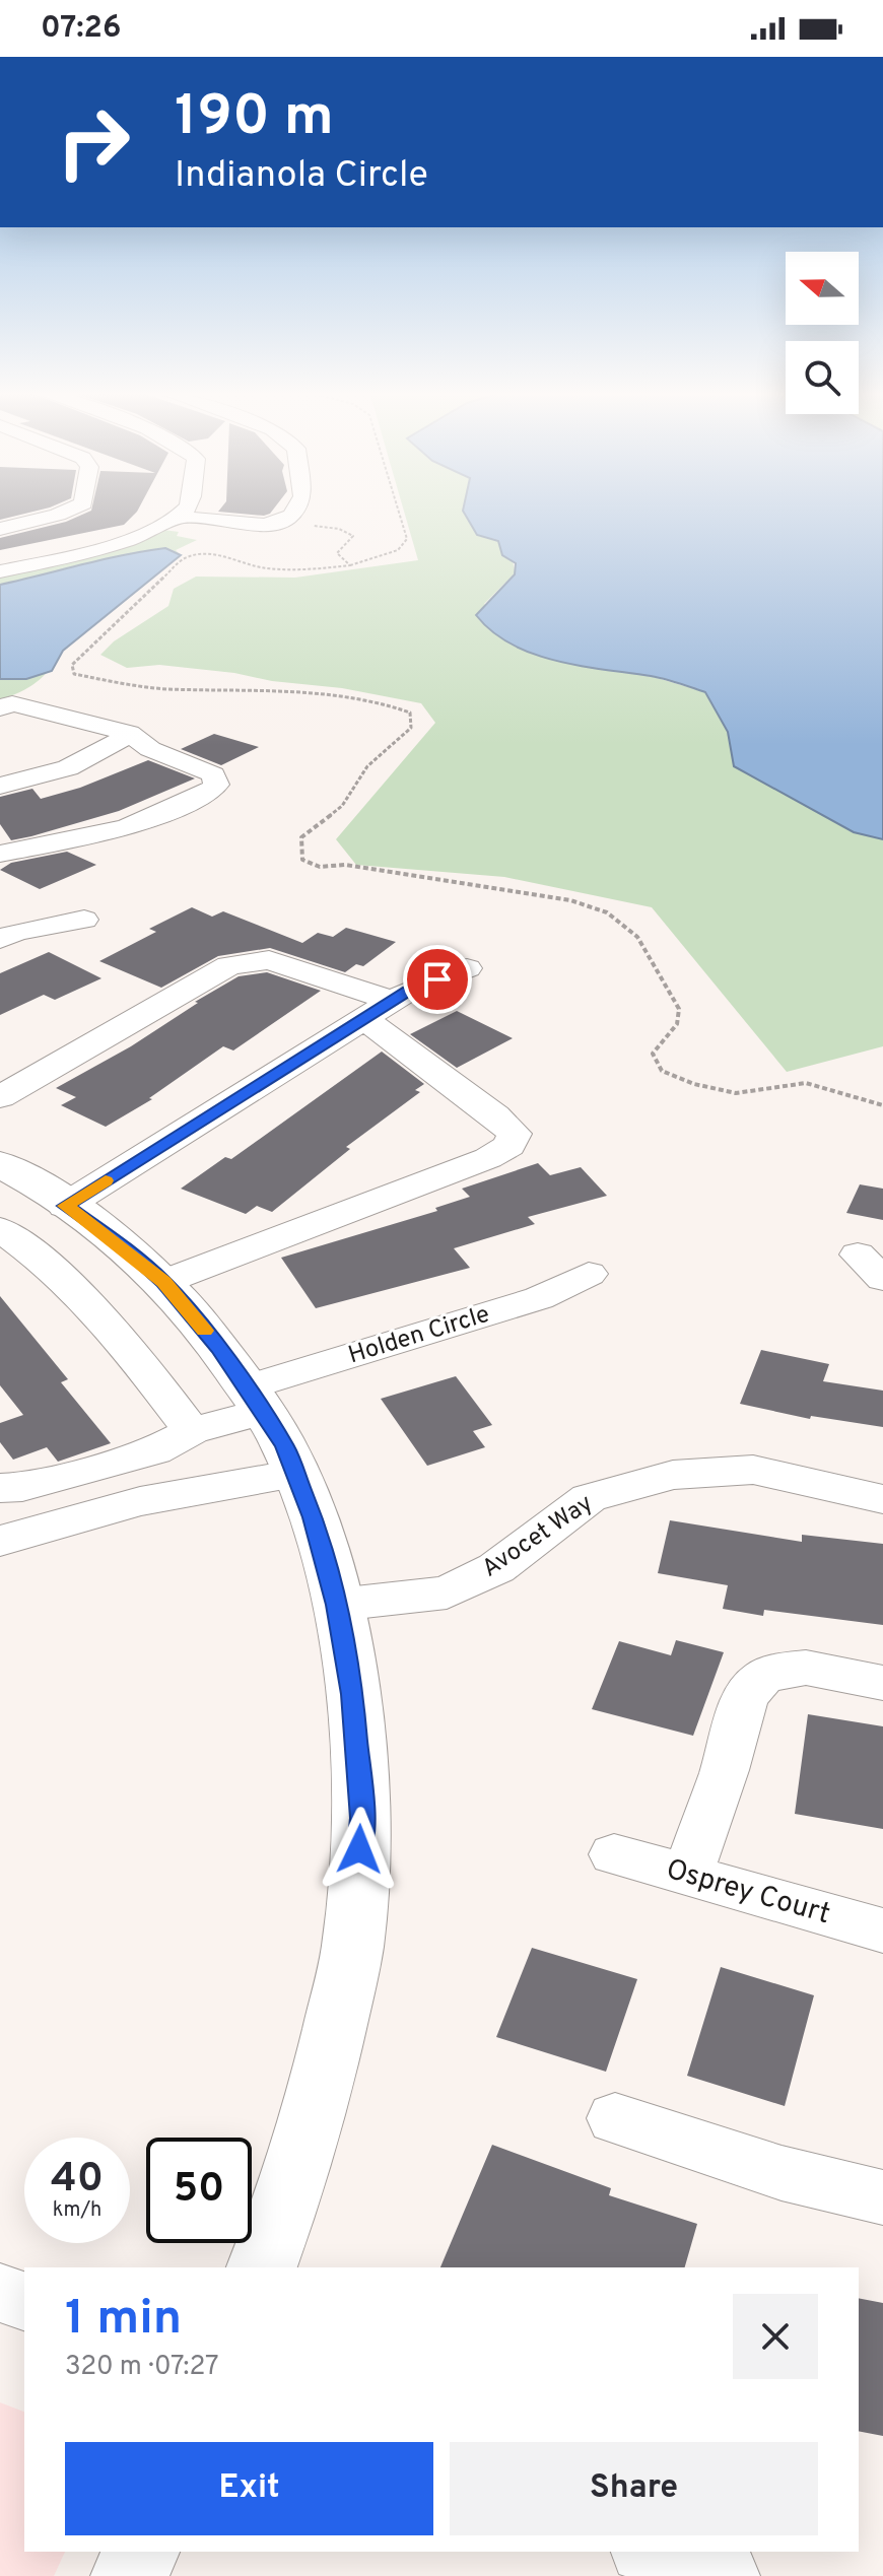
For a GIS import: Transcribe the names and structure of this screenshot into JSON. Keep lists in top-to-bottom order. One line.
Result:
{"streets":{"street":["Holden Circle","Avocet Way","Osprey Court"]},"north":"left","page":{"status":"07:26","turn":["190 m","Indianola Circle"],"speed":"40 km/h","limit":"50","heading":["1 min","320 m · 07:27"],"buttons":["Exit","Share"]}}
